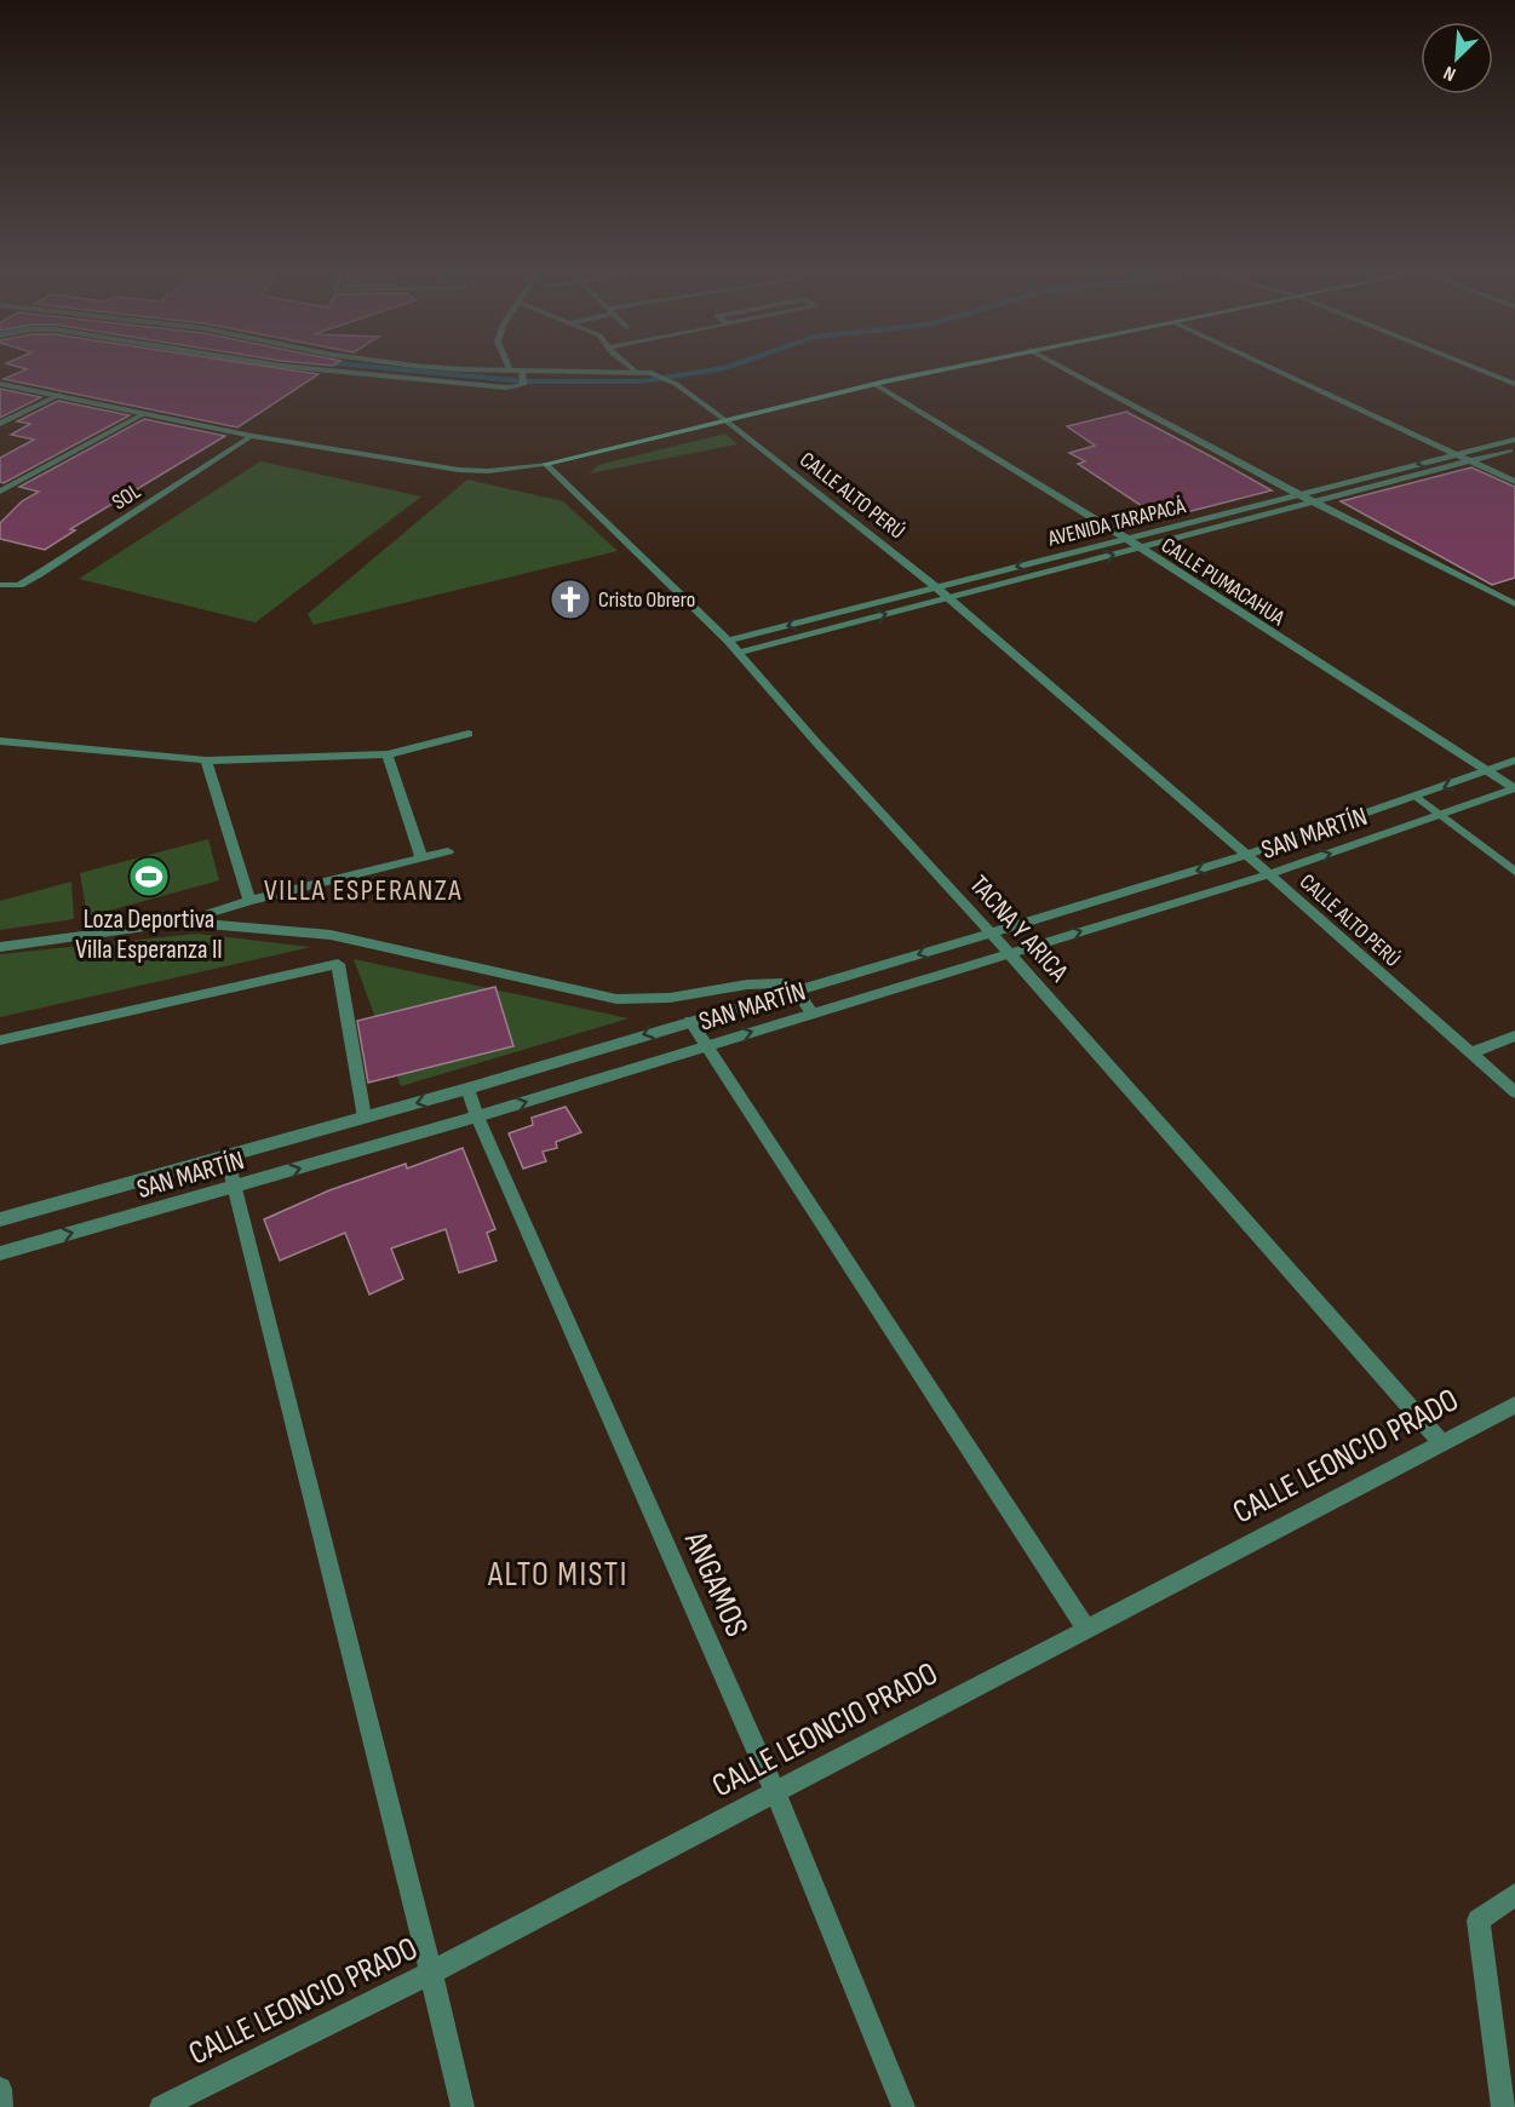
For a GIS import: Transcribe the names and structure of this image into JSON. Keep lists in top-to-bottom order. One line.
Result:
{"streets":{"street":["CALLE ALTO PERÚ","SOL","AVENIDA TARAPACÁ","CALLE PUMACAHUA","SAN MARTÍN","TACNA Y ARICA","CALLE LEONCIO PRADO","ANGAMOS"]},"crossings":[["CALLE ALTO PERÚ","AVENIDA TARAPACÁ"],["CALLE ALTO PERÚ","SAN MARTÍN"],["AVENIDA TARAPACÁ","CALLE PUMACAHUA"],["AVENIDA TARAPACÁ","TACNA Y ARICA"],["CALLE PUMACAHUA","SAN MARTÍN"],["SAN MARTÍN","TACNA Y ARICA"],["SAN MARTÍN","ANGAMOS"],["TACNA Y ARICA","CALLE LEONCIO PRADO"],["CALLE LEONCIO PRADO","ANGAMOS"]],"districts":["VILLA ESPERANZA","ALTO MISTI"],"places":{"church":["Cristo Obrero"],"sports":["Loza Deportiva Villa Esperanza II"]},"north":"bottom left"}
